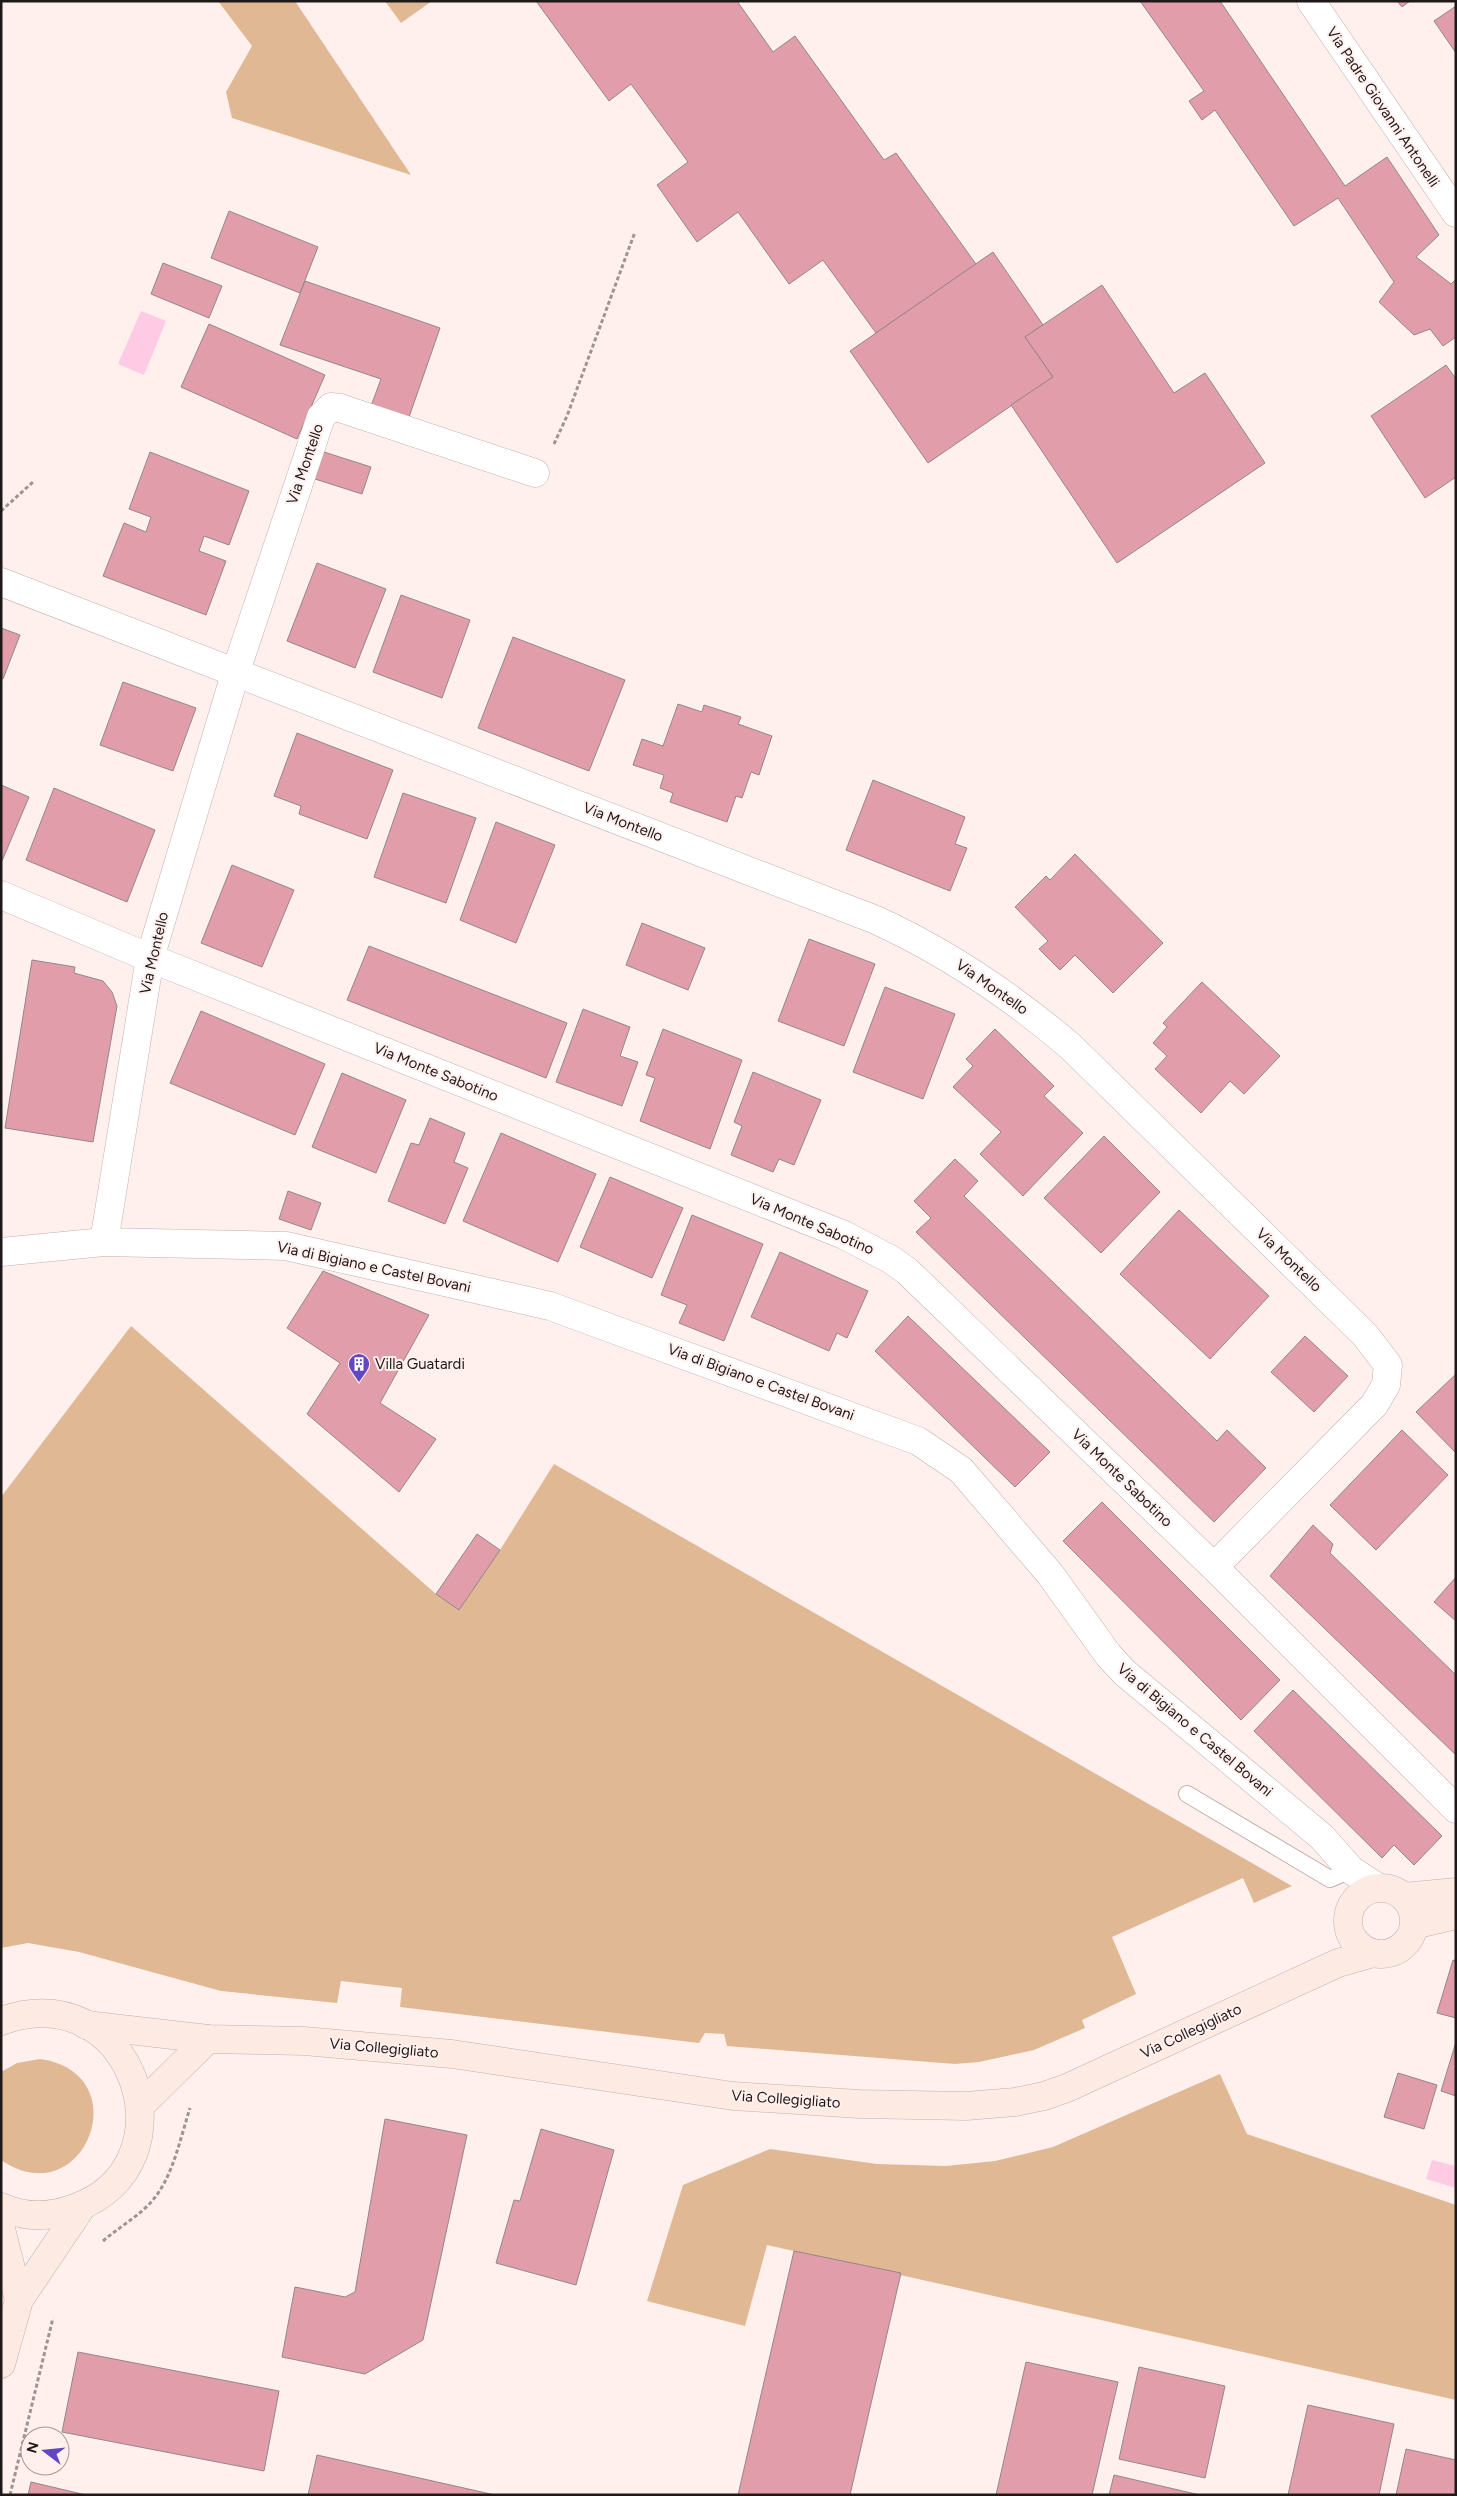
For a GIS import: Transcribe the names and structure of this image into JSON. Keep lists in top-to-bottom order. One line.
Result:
{"streets":{"main road":["Via Collegigliato"],"street":["Via Padre Giovanni Antonelli","Via Montello","Via Monte Sabotino","Via di Bigiano e Castel Bovani"]},"crossings":[["Via Montello","Via Monte Sabotino"],["Via Montello","Via di Bigiano e Castel Bovani"],["Via di Bigiano e Castel Bovani","Via Collegigliato"]],"places":{"building":["Villa Guatardi"]},"north":"left"}
